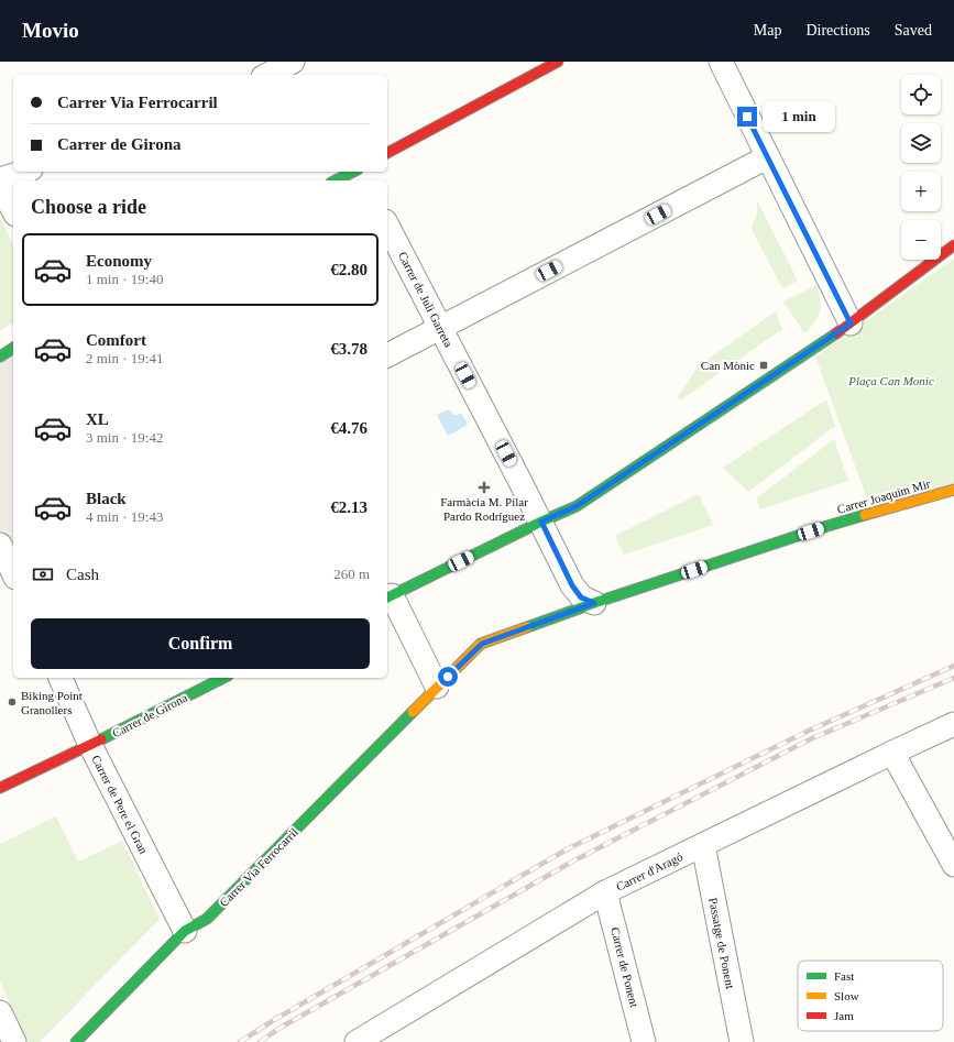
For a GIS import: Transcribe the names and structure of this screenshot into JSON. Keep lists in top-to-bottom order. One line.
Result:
{"streets":{"street":["Carrer de Juli Garreta","Carrer Joaquim Mir","Carrer de Girona","Carrer de Pere el Gran","Carrer Via Ferrocarril","Carrer d'Aragó","Passatge de Ponent","Carrer de Ponent"]},"crossings":[["Carrer de Juli Garreta","Carrer Joaquim Mir"],["Carrer de Juli Garreta","Carrer Via Ferrocarril"],["Carrer Joaquim Mir","Carrer Via Ferrocarril"],["Carrer de Girona","Carrer de Pere el Gran"],["Carrer de Pere el Gran","Carrer Via Ferrocarril"],["Carrer d'Aragó","Passatge de Ponent"],["Carrer d'Aragó","Carrer de Ponent"]],"parks":["Plaça Can Monic"],"places":{"transit":["Can Mònic"],"health":["Farmàcia M. Pilar Pardo Rodríguez"],"other":["Biking Point Granollers"]},"legend":["Fast","Slow","Jam"],"page":{"header":"Movio","nav":["Map","Directions","Saved"],"map_buttons":["+","−"],"banner":["Carrer Via Ferrocarril","Carrer de Girona"],"bubble":"1 min","heading":"Choose a ride","list":[{"name":"Economy","note":"1 min · 19:40","value":"€2.80"},{"name":"Comfort","note":"2 min · 19:41","value":"€3.78"},{"name":"XL","note":"3 min · 19:42","value":"€4.76"},{"name":"Black","note":"4 min · 19:43","value":"€2.13"}],"pay":["Cash","260 m"],"buttons":"Confirm"}}
